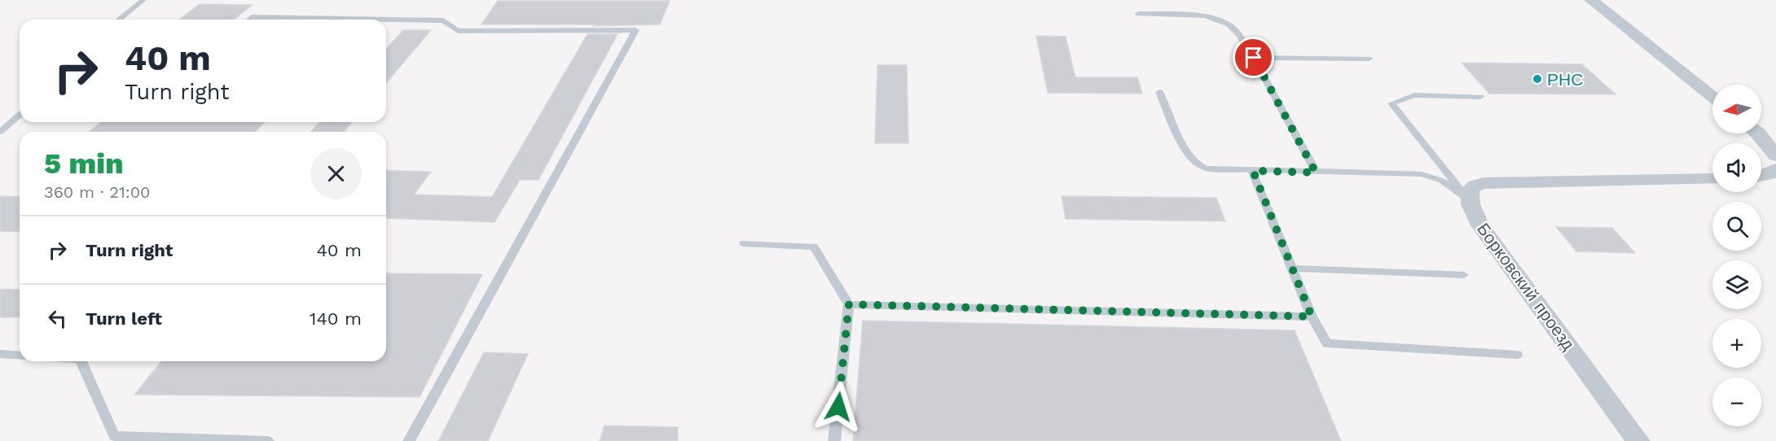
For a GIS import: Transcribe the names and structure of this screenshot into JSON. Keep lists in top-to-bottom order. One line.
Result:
{"streets":{"street":["Борковский проезд"]},"places":["РНС"],"north":"left","page":{"turn":["40 m","Turn right"],"map_buttons":["+","−"],"heading":["5 min","360 m · 21:00"],"list":[{"name":"Turn right","value":"40 m"},{"name":"Turn left","value":"140 m"}]}}
